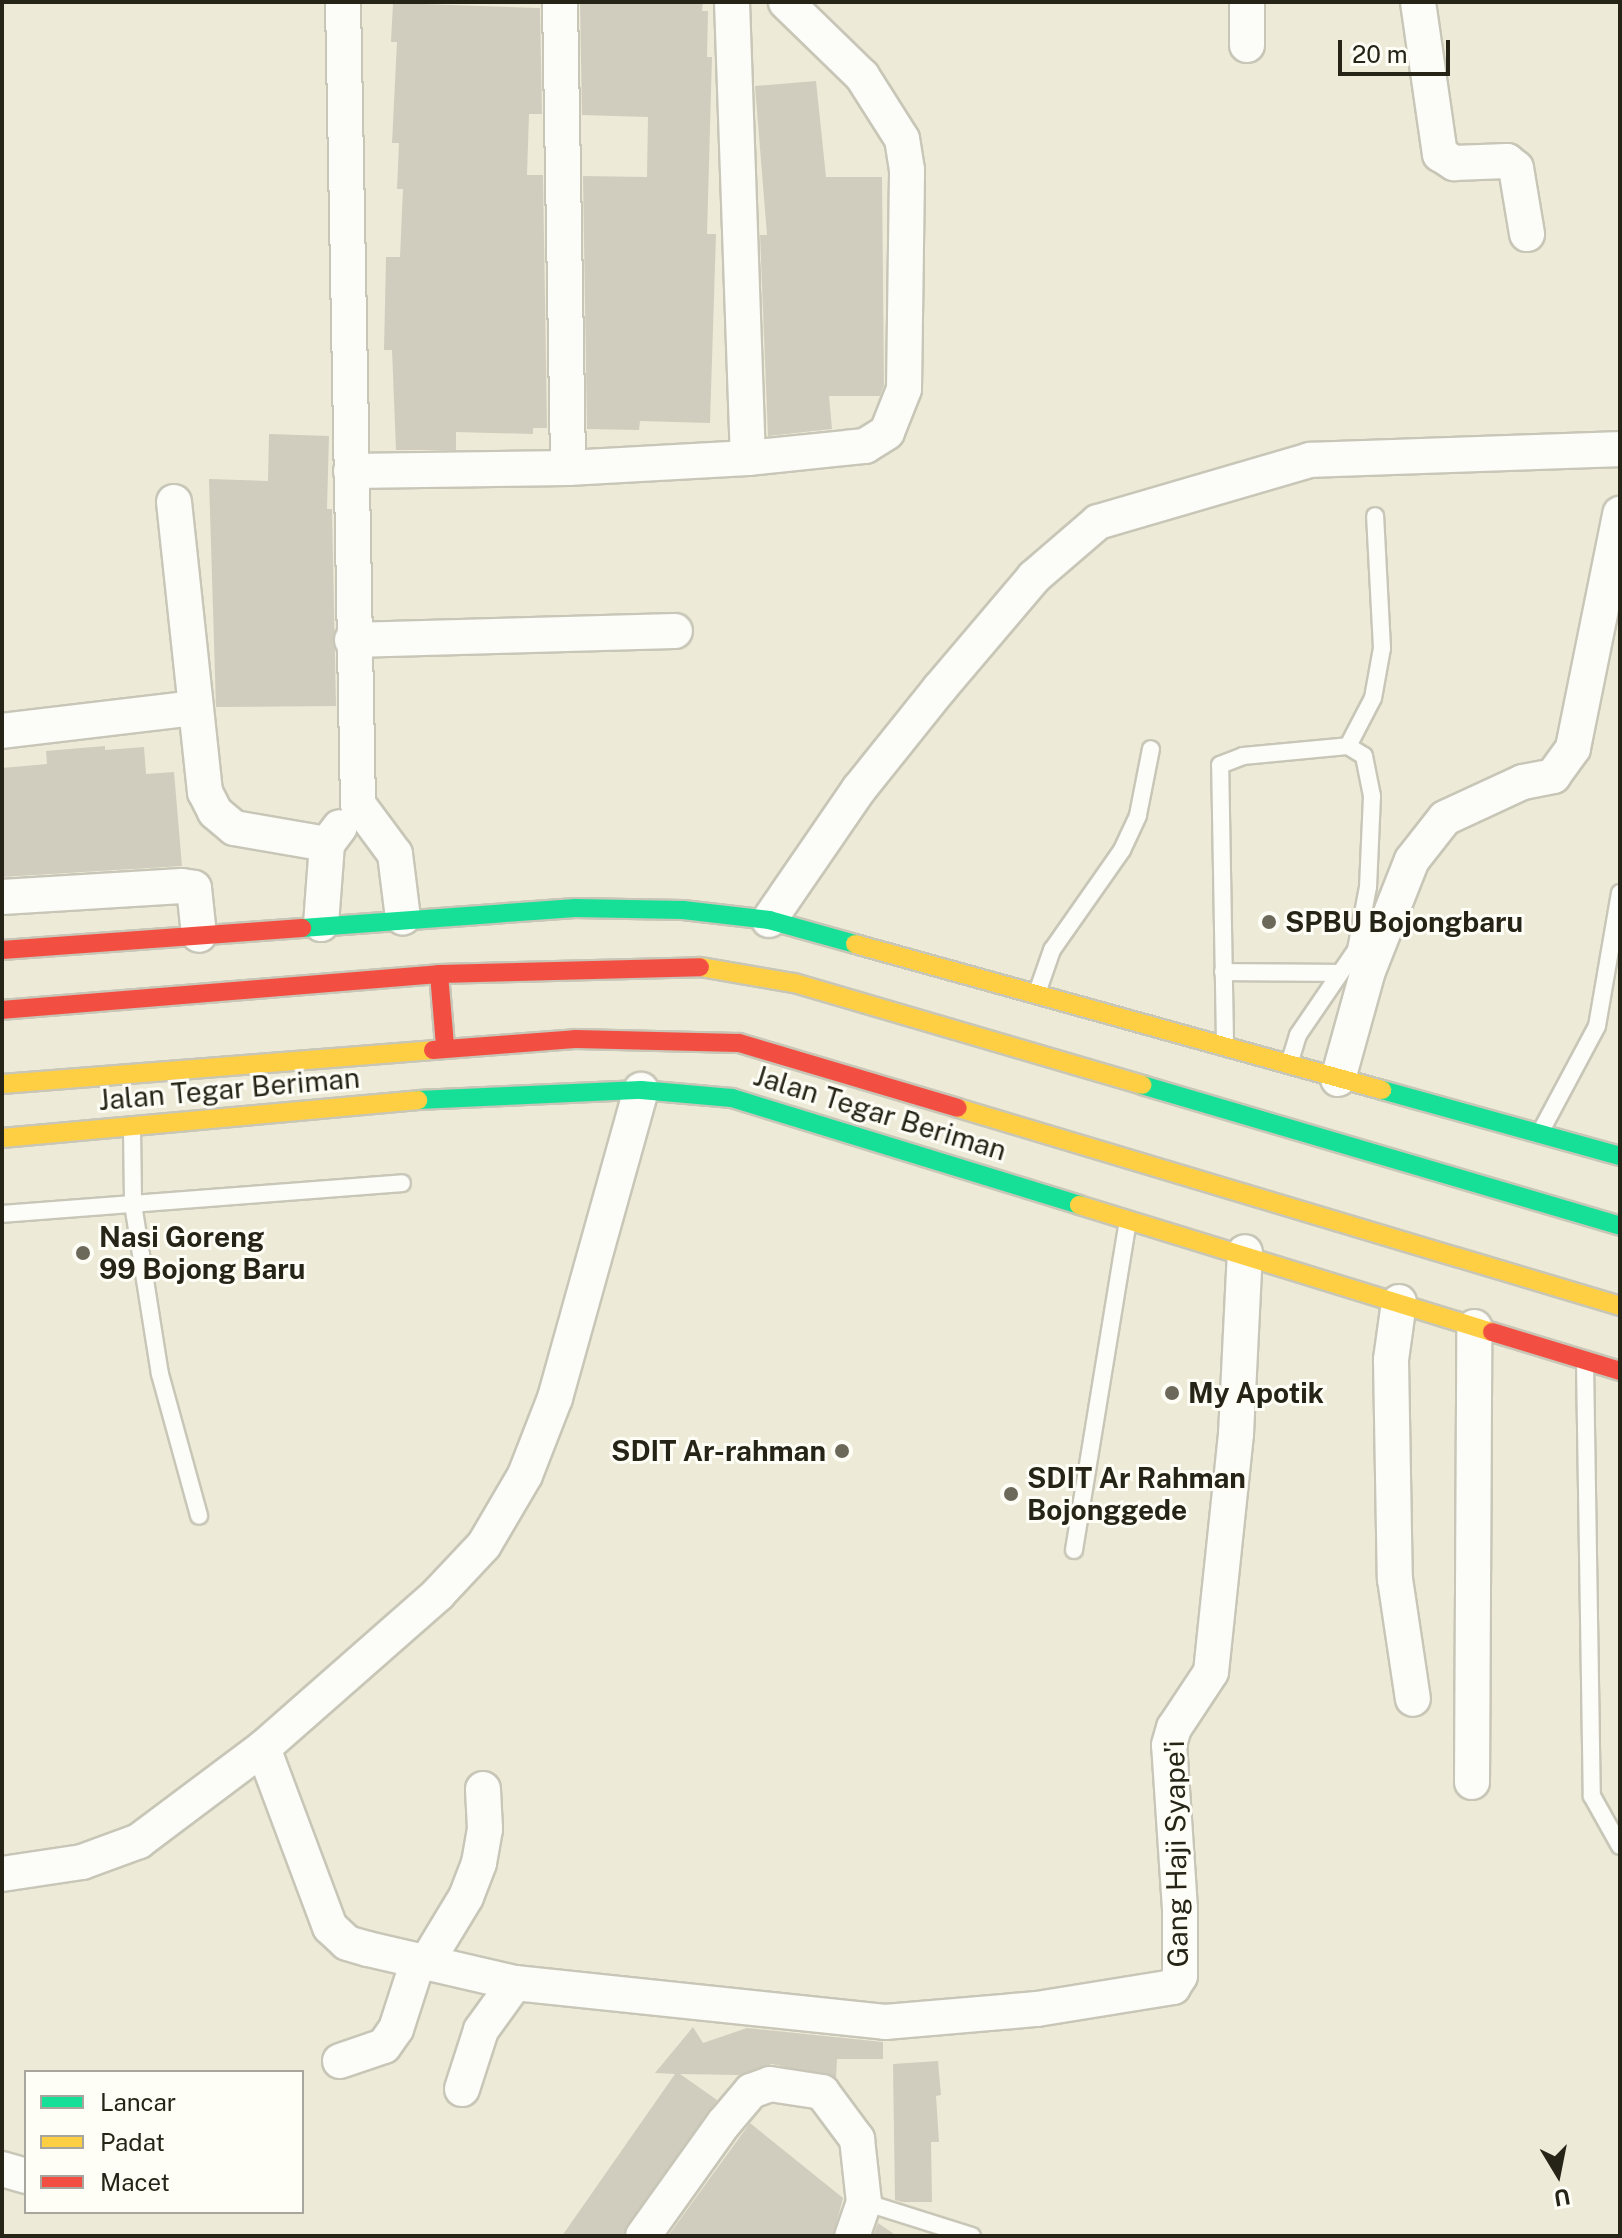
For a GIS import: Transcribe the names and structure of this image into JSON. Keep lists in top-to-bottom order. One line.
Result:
{"streets":{"main road":["Jalan Tegar Beriman"],"street":["Gang Haji Syape'i"]},"crossings":[["Jalan Tegar Beriman","Gang Haji Syape'i"]],"places":["SPBU Bojongbaru","Nasi Goreng 99 Bojong Baru","My Apotik","SDIT Ar-rahman","SDIT Ar Rahman Bojonggede"],"legend":["Lancar","Padat","Macet"],"scale_bar":"20 m","north":"bottom"}
